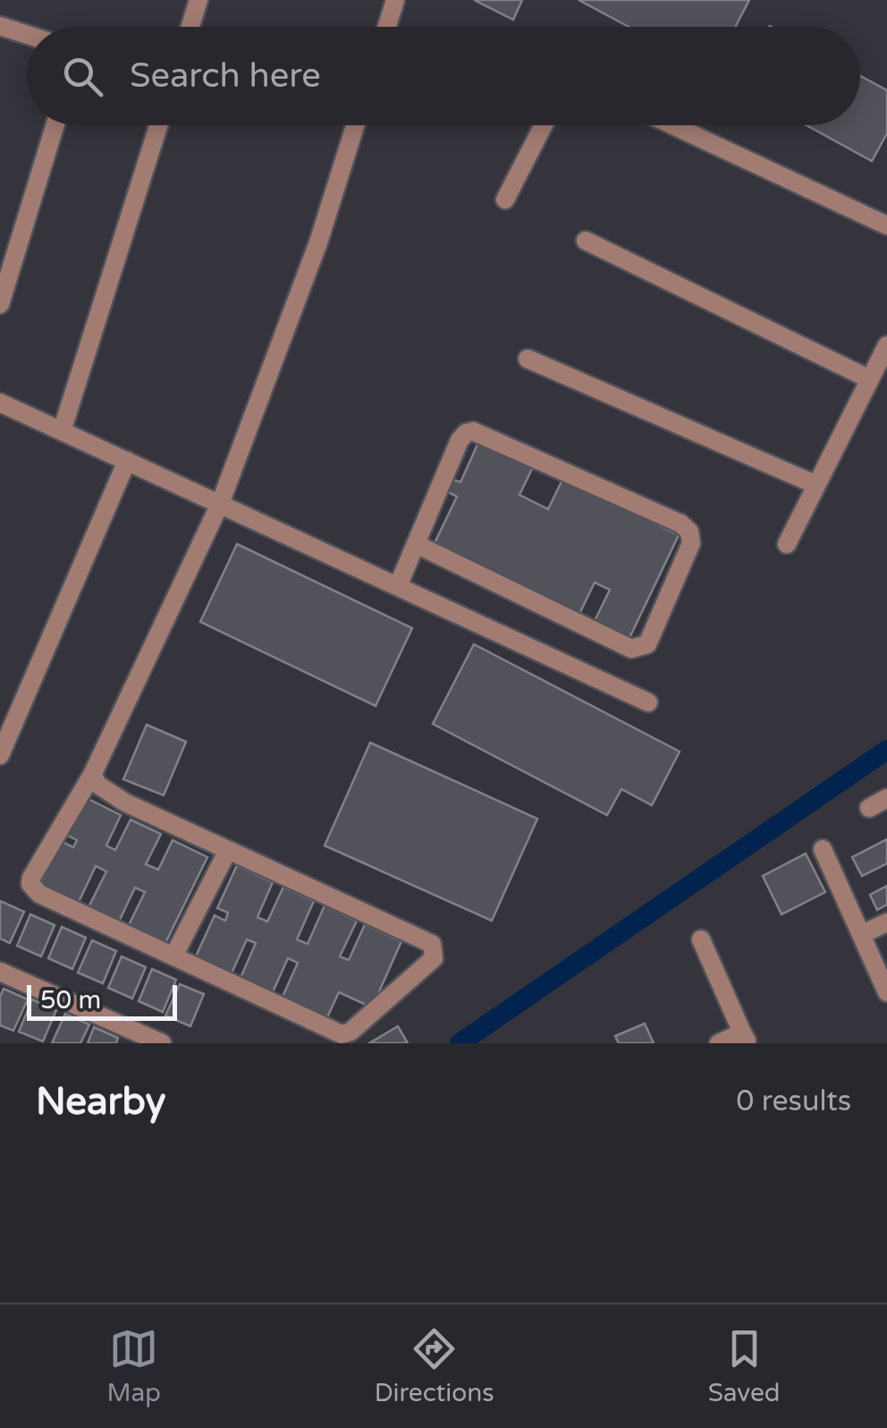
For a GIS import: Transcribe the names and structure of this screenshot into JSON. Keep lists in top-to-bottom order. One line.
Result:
{"scale_bar":"50 m","page":{"search":"Search here","scale":"50 m","heading":["Nearby","0 results"],"nav":["Map","Directions","Saved"]}}
